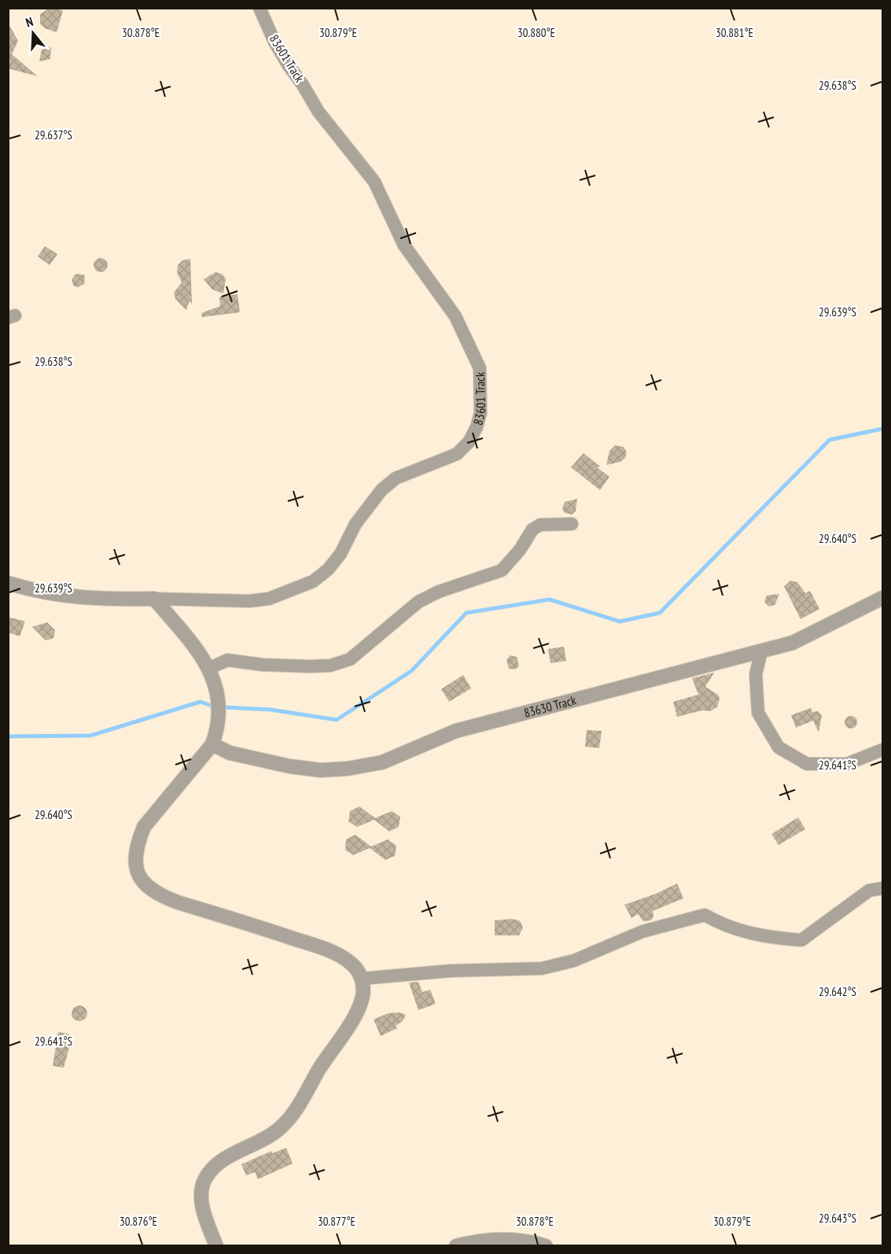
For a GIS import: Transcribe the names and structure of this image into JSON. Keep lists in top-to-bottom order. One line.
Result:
{"streets":{"street":["83601 Track","83630 Track"]},"north":"top","coordinates":["30.878°E","30.879°E","30.880°E","30.881°E","29.638°S","29.637°S","29.639°S","29.640°S","29.641°S","29.642°S","29.643°S","30.876°E","30.877°E"]}
